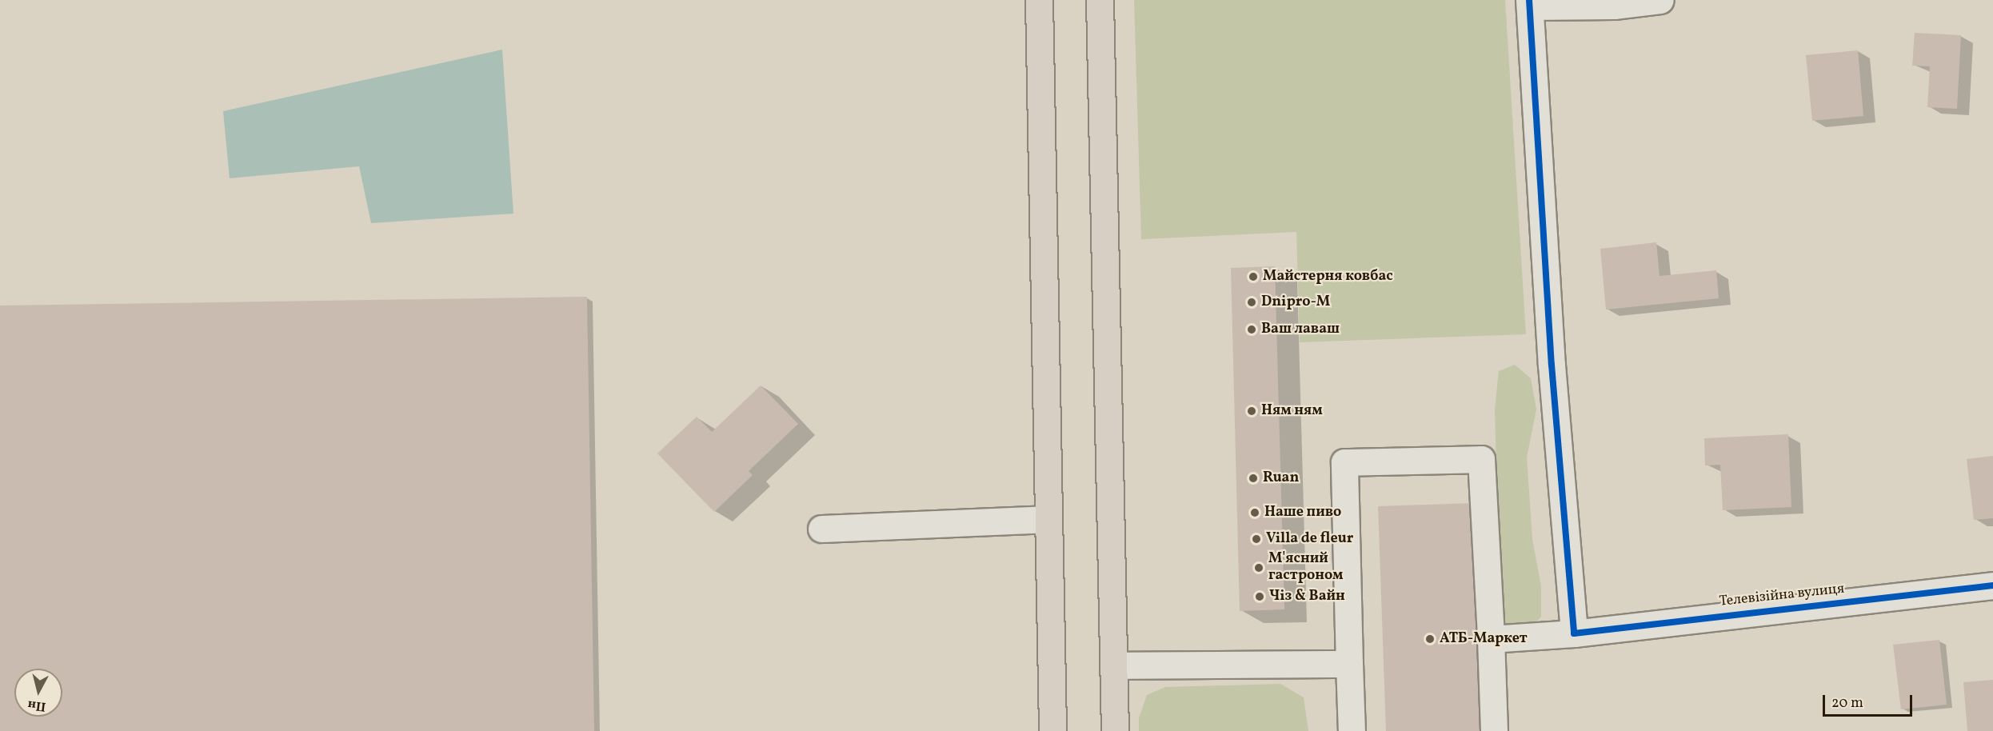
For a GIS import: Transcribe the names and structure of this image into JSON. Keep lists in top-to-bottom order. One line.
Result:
{"streets":{"street":["Телевізійна вулиця"]},"places":["Майстерня ковбас","Dnipro-M","Ваш лаваш","Ням ням","Ruan","Наше пиво","Villa de fleur","М'ясний гастроном","Чіз & Вайн","АТБ-Маркет"],"scale_bar":"20 m","north":"bottom"}
